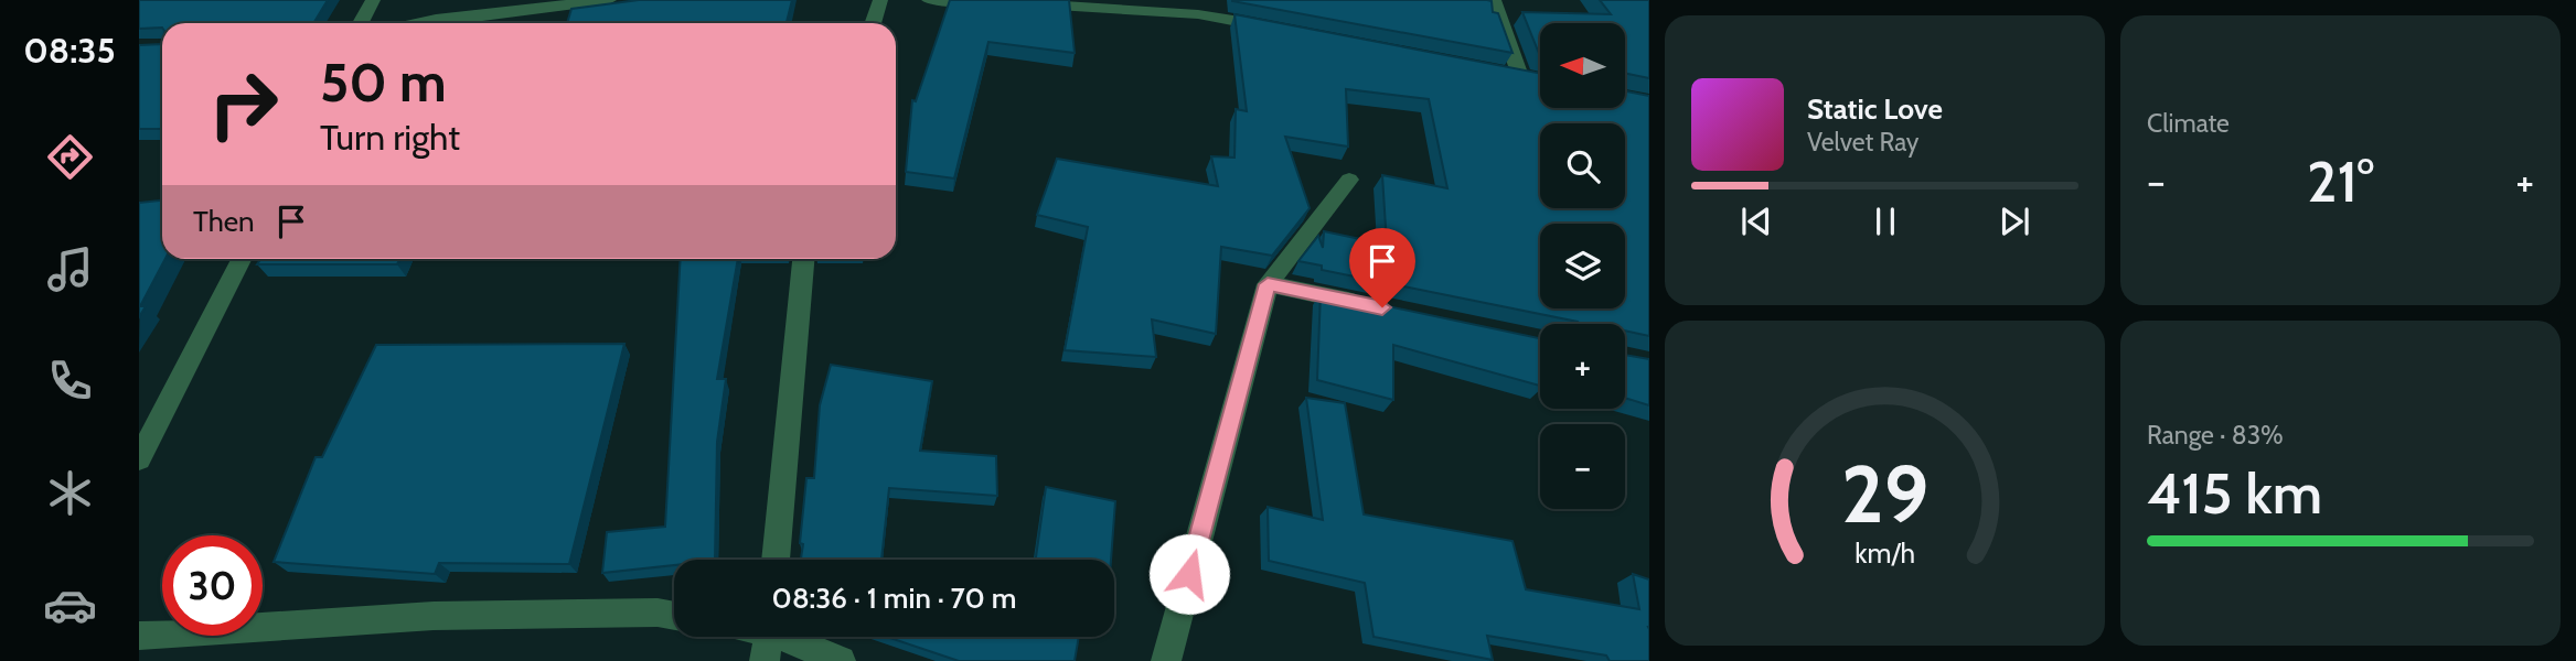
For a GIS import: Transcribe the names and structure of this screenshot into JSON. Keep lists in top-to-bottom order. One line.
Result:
{"north":"left","page":{"tabs":"08:35","tile":["Climate",["Range · 83%","415 km"]],"map_buttons":["+","−"],"turn":["50 m","Turn right"],"song":["Static Love","Velvet Ray"],"heat":["−","21°","+"],"then":"Then","limit":"30","trip":"08:36 · 1 min · 70 m","gauge":["29","km/h"]}}
